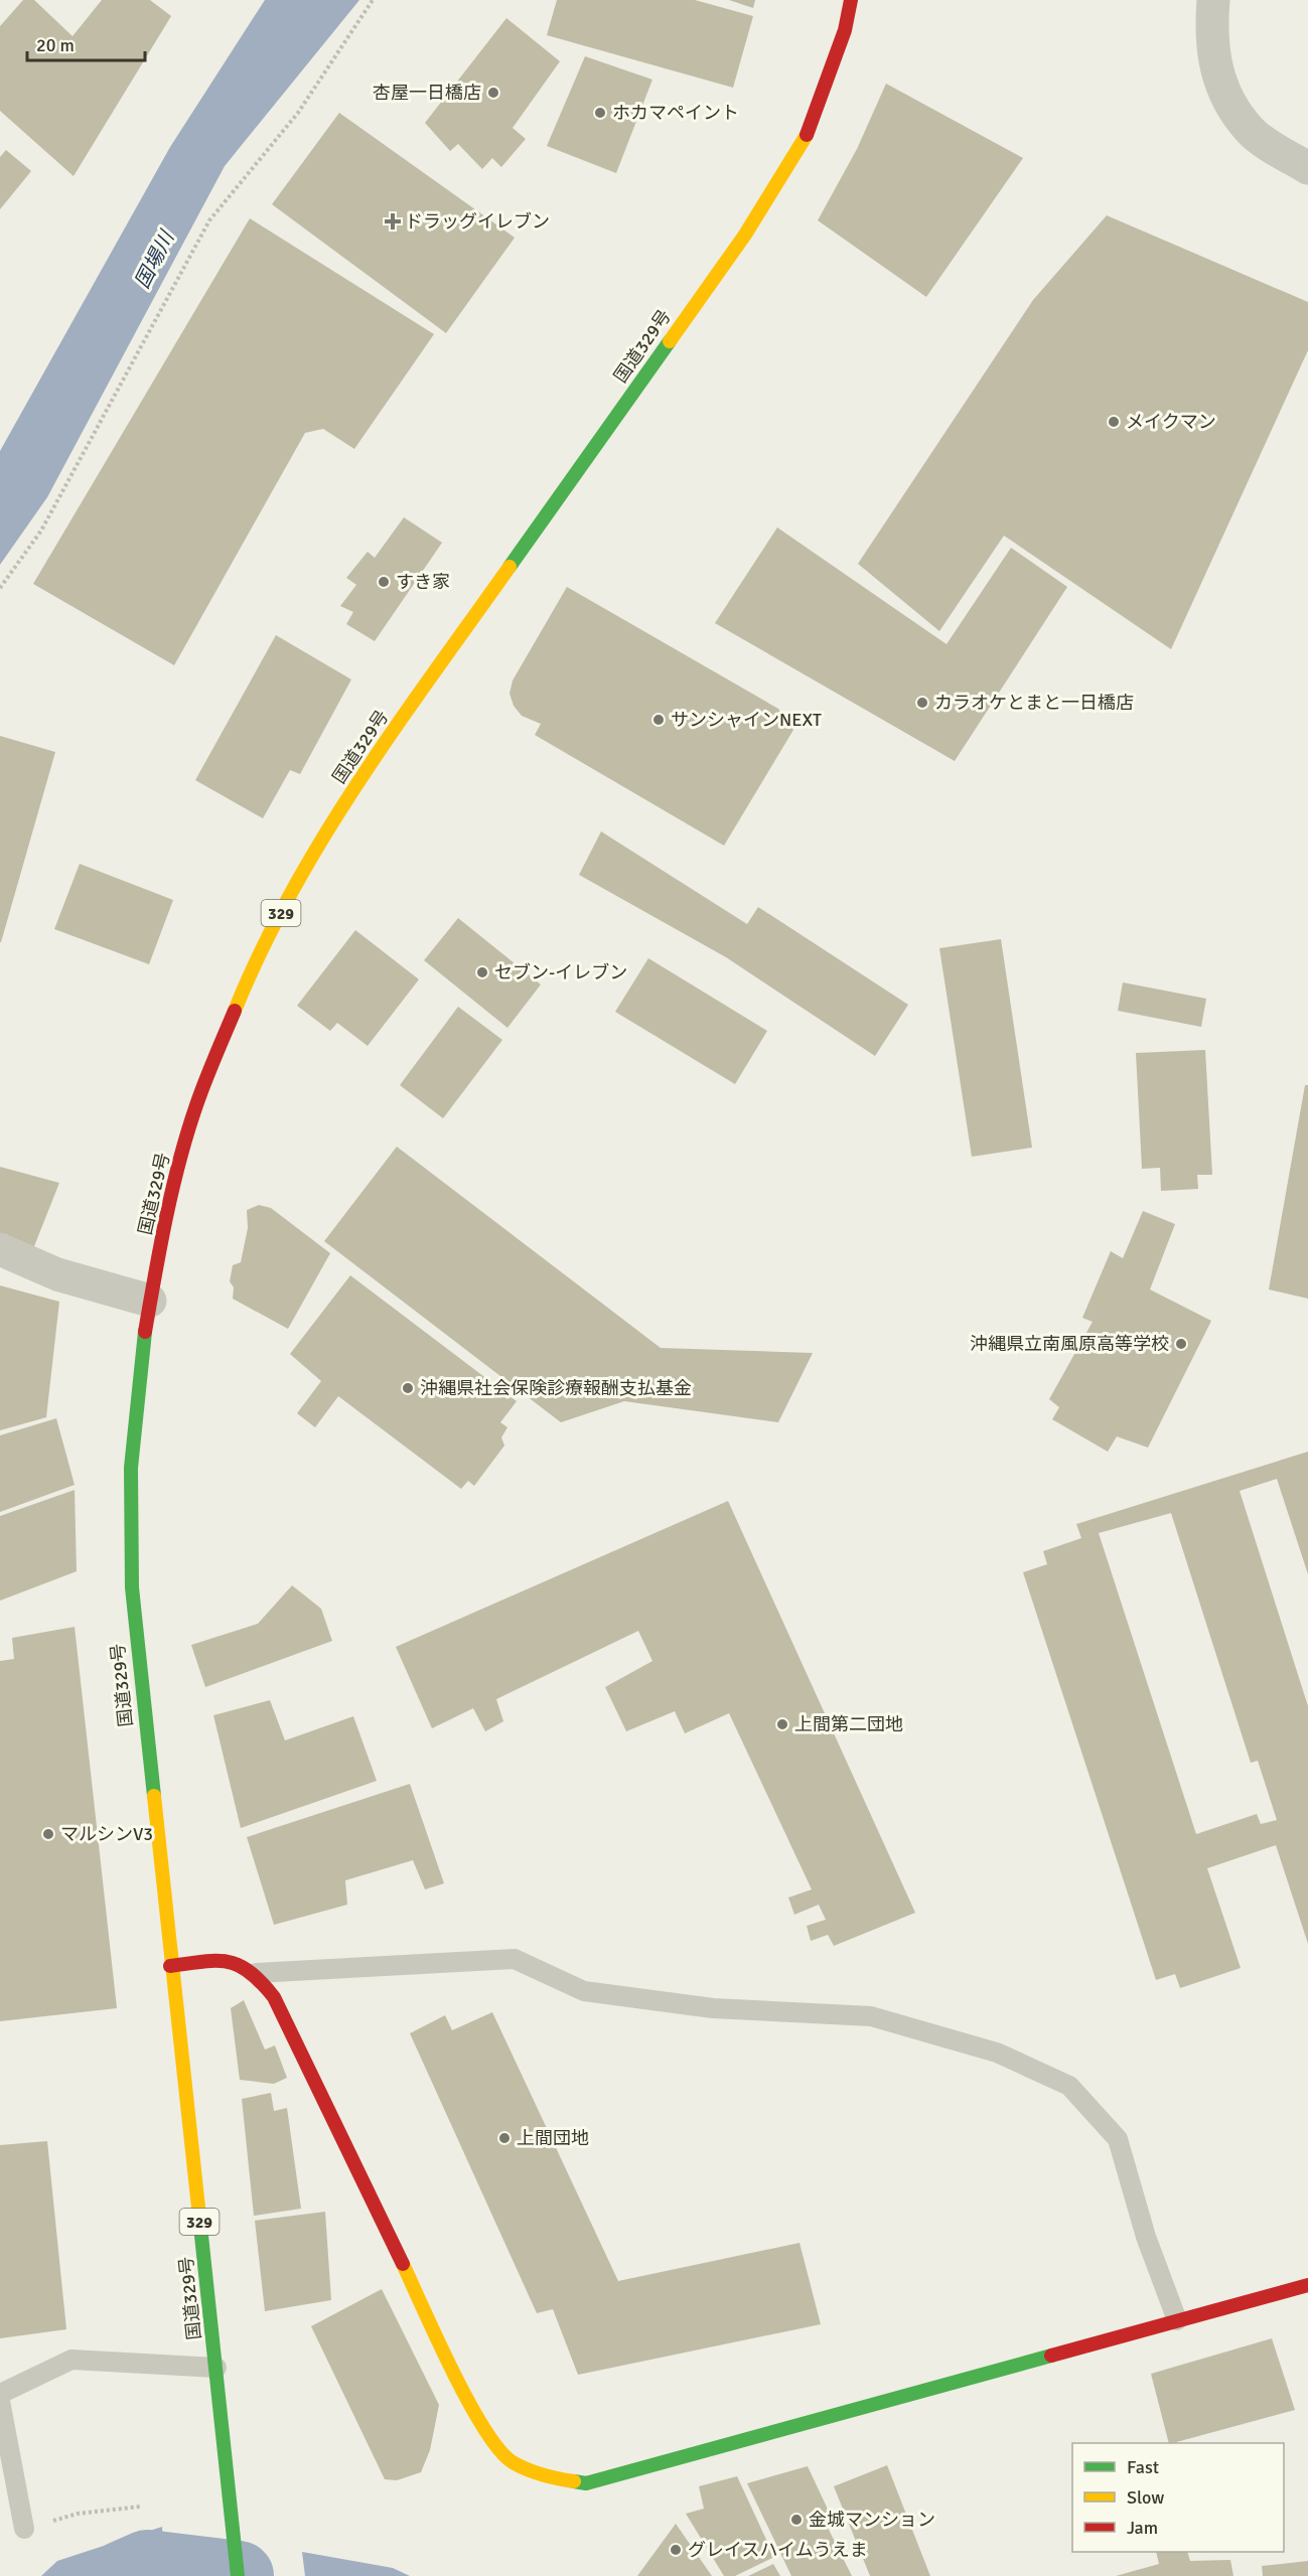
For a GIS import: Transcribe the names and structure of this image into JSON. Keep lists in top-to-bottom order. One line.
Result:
{"streets":{"main road":["国道329号","329"]},"water":["国場川"],"places":{"other":["杏屋一日橋店","ホカマペイント","メイクマン","すき家","カラオケとまと一日橋店","サンシャインNEXT","セブン-イレブン","沖縄県立南風原高等学校","沖縄県社会保険診療報酬支払基金","上間第二団地","マルシンV3","上間団地","金城マンション","グレイスハイムうえま"],"health":["ドラッグイレブン"]},"legend":["Fast","Slow","Jam"],"scale_bar":"20 m"}
